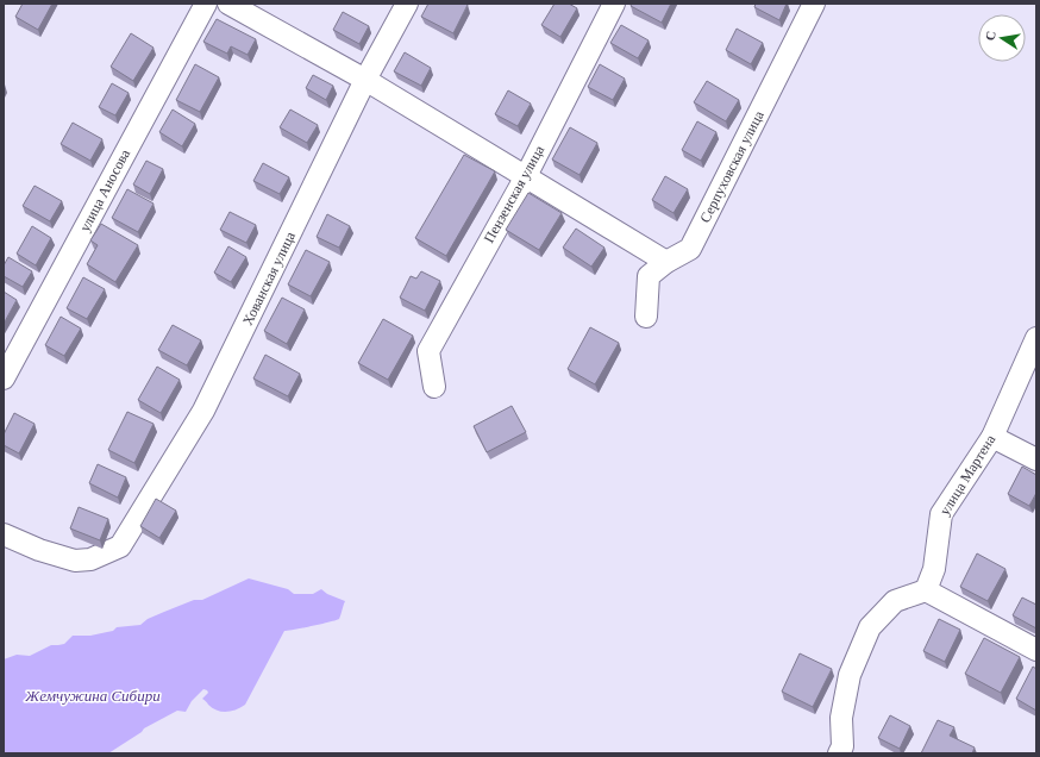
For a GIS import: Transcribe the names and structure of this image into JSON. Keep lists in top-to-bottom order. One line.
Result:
{"streets":{"street":["Серпуховская улица","улица Аносова","Пензенская улица","Хованская улица","улица Мартена"]},"water":["Жемчужина Сибири"],"north":"left"}
